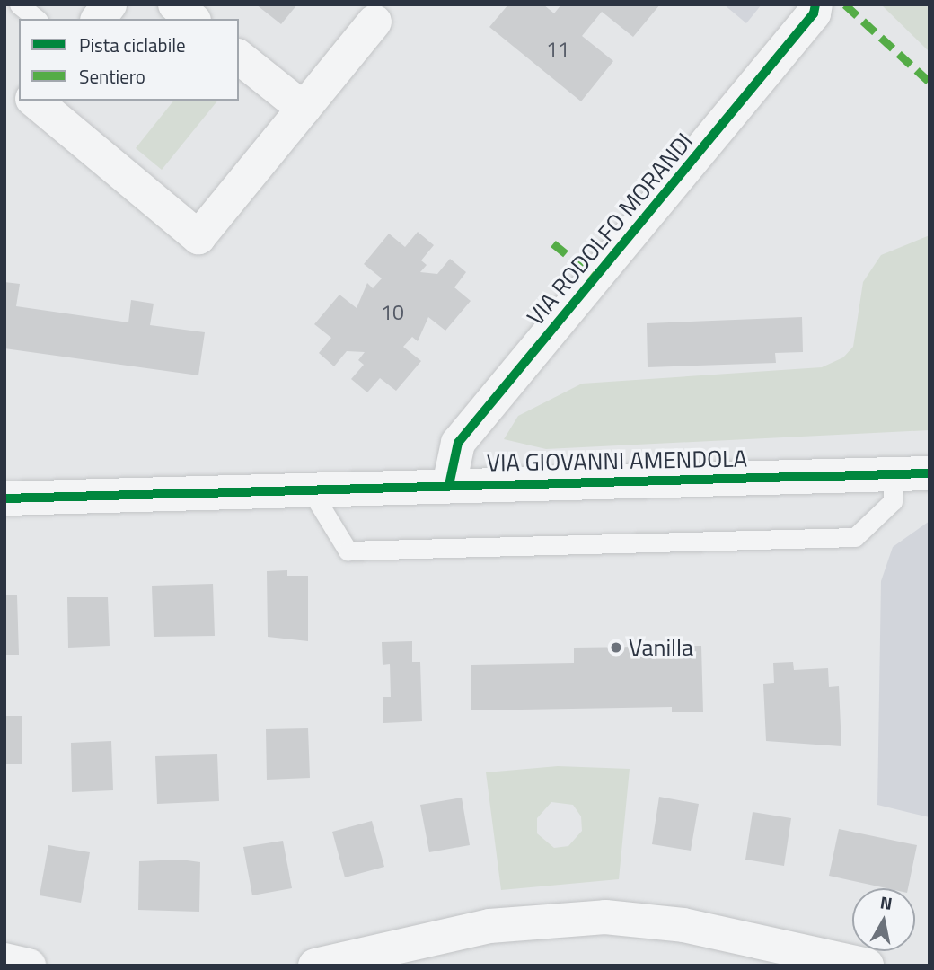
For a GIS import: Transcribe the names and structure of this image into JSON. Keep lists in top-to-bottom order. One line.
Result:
{"streets":{"street":["VIA RODOLFO MORANDI","VIA GIOVANNI AMENDOLA"]},"crossings":[["VIA RODOLFO MORANDI","VIA GIOVANNI AMENDOLA"]],"places":["Vanilla"],"house_numbers":["11","10"],"legend":["Pista ciclabile","Sentiero"],"north":"top"}
